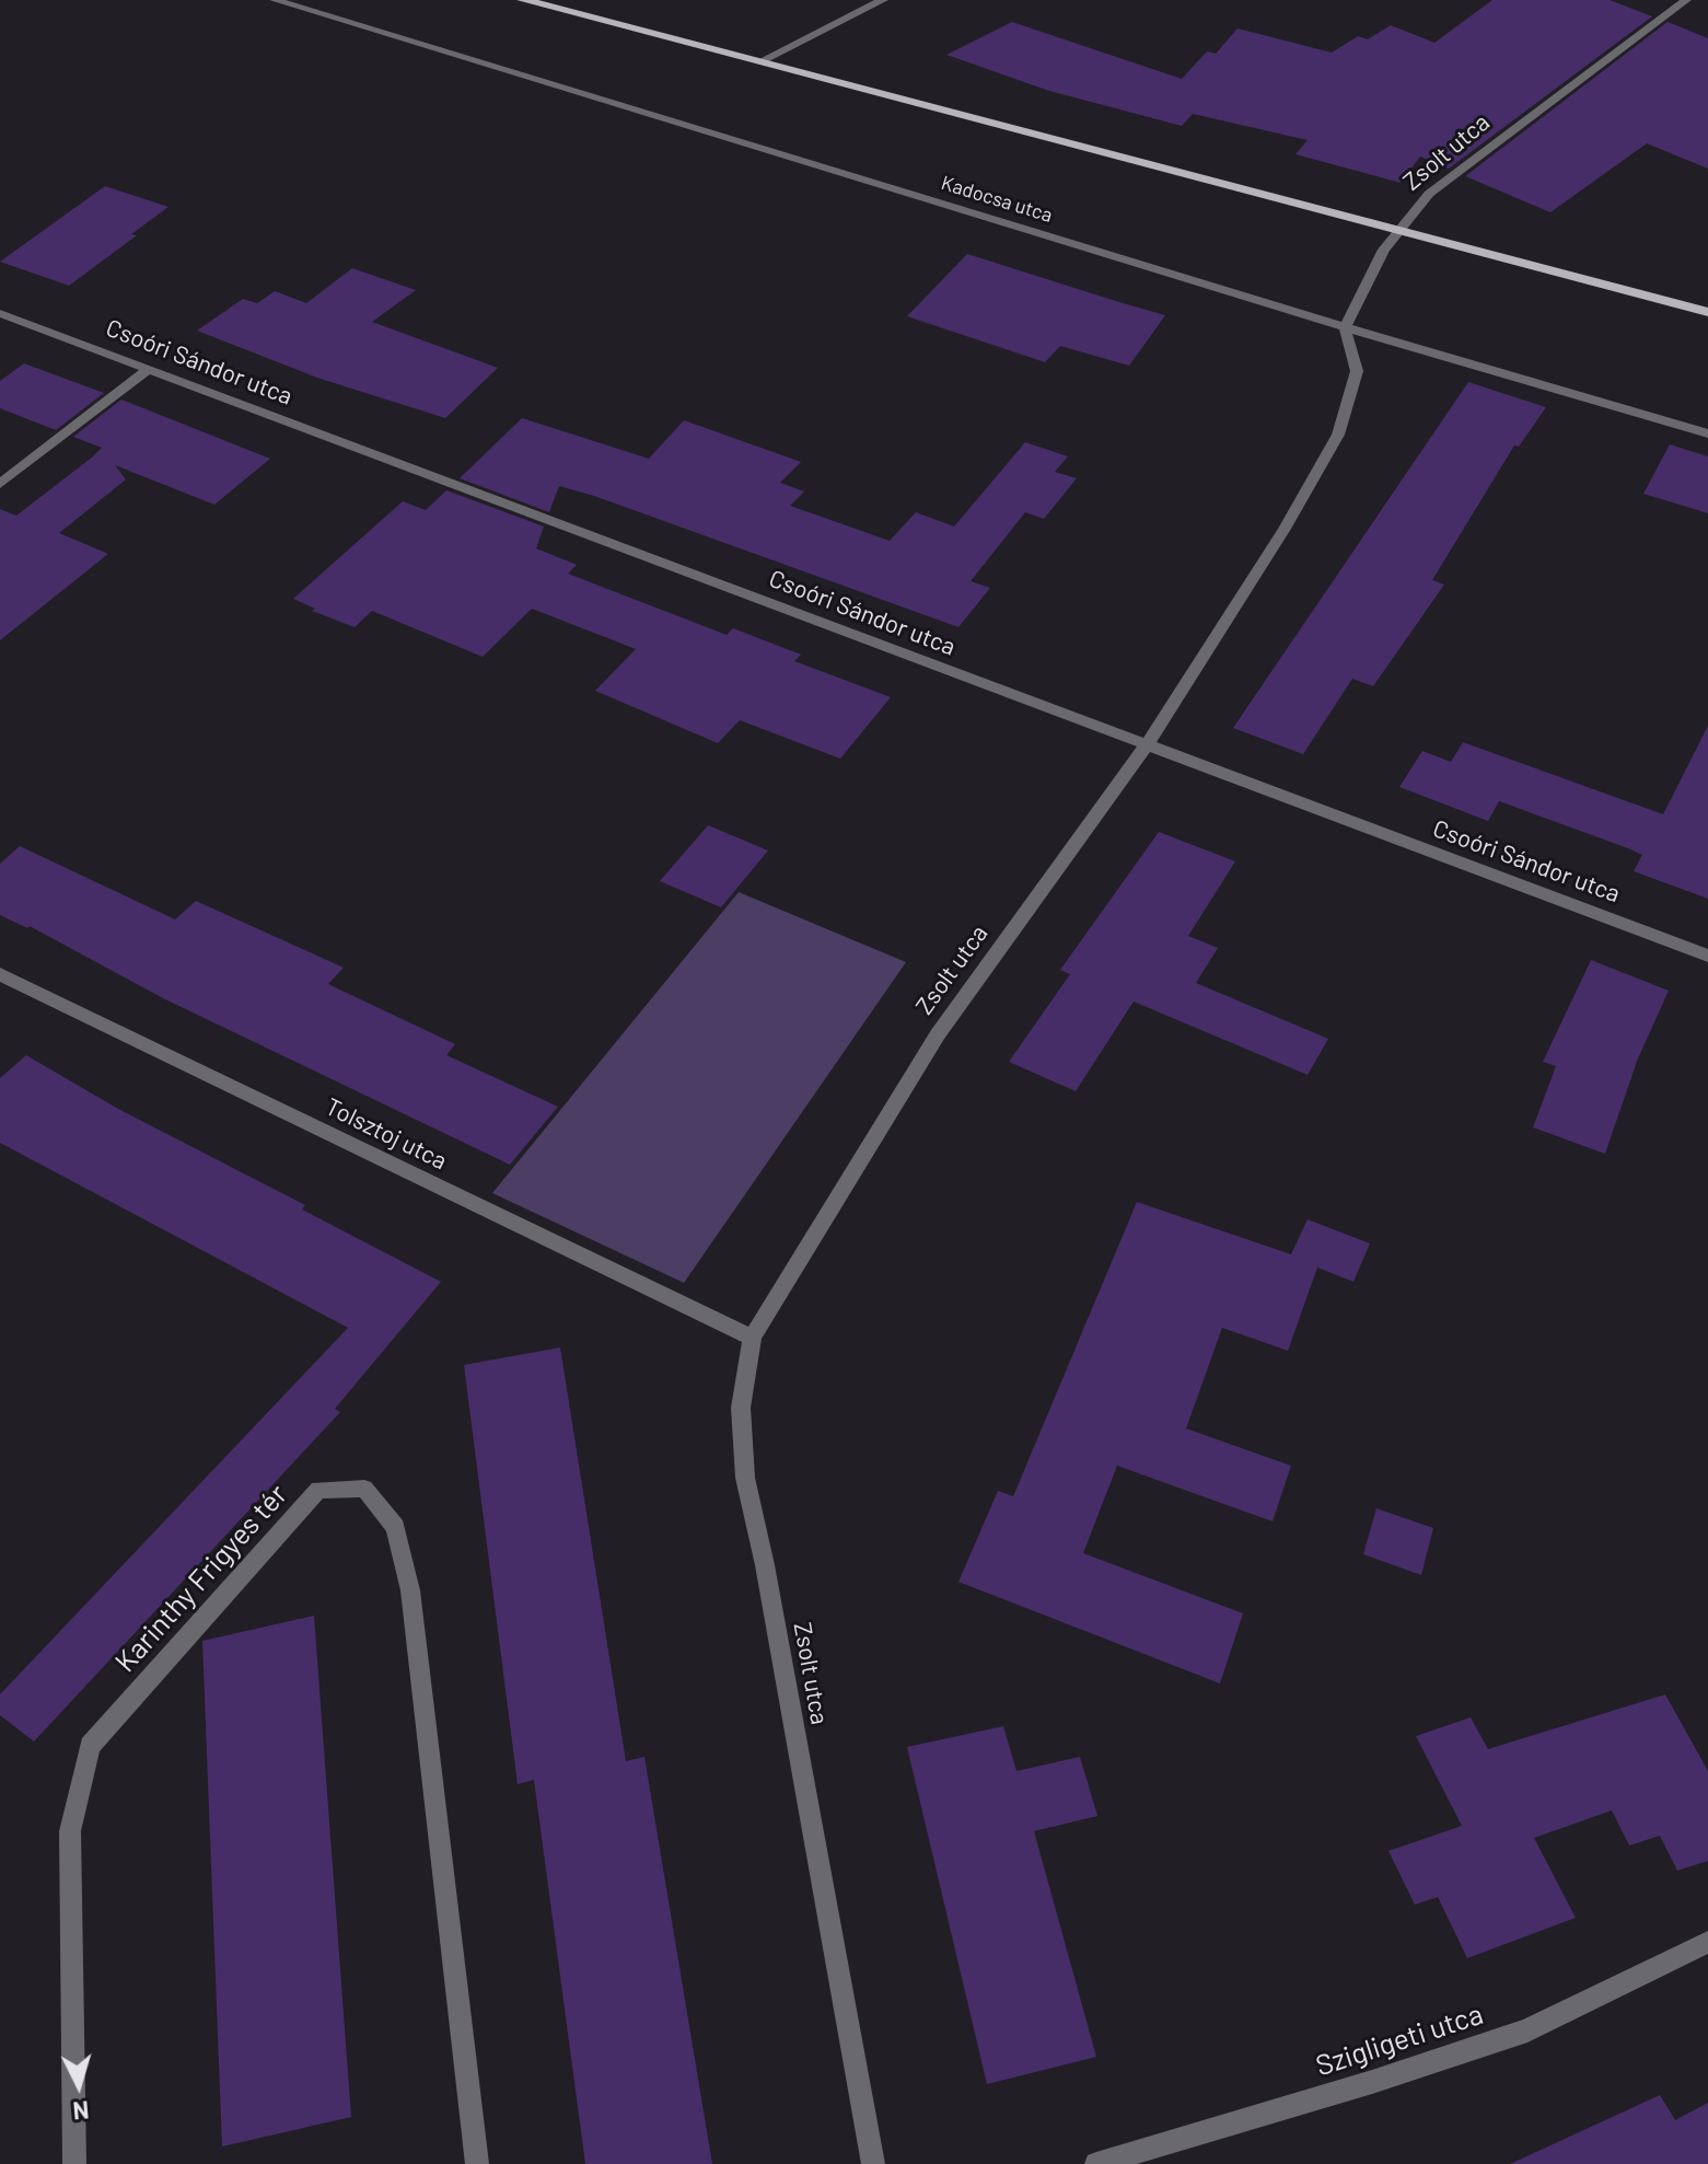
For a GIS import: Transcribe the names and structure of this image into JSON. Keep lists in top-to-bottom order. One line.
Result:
{"streets":{"street":["Zsolt utca","Kadocsa utca","Csoóri Sándor utca","Tolsztoj utca","Karinthy Frigyes tér","Szigligeti utca"]},"crossings":[["Zsolt utca","Kadocsa utca"],["Zsolt utca","Csoóri Sándor utca"],["Zsolt utca","Tolsztoj utca"]],"north":"bottom"}
